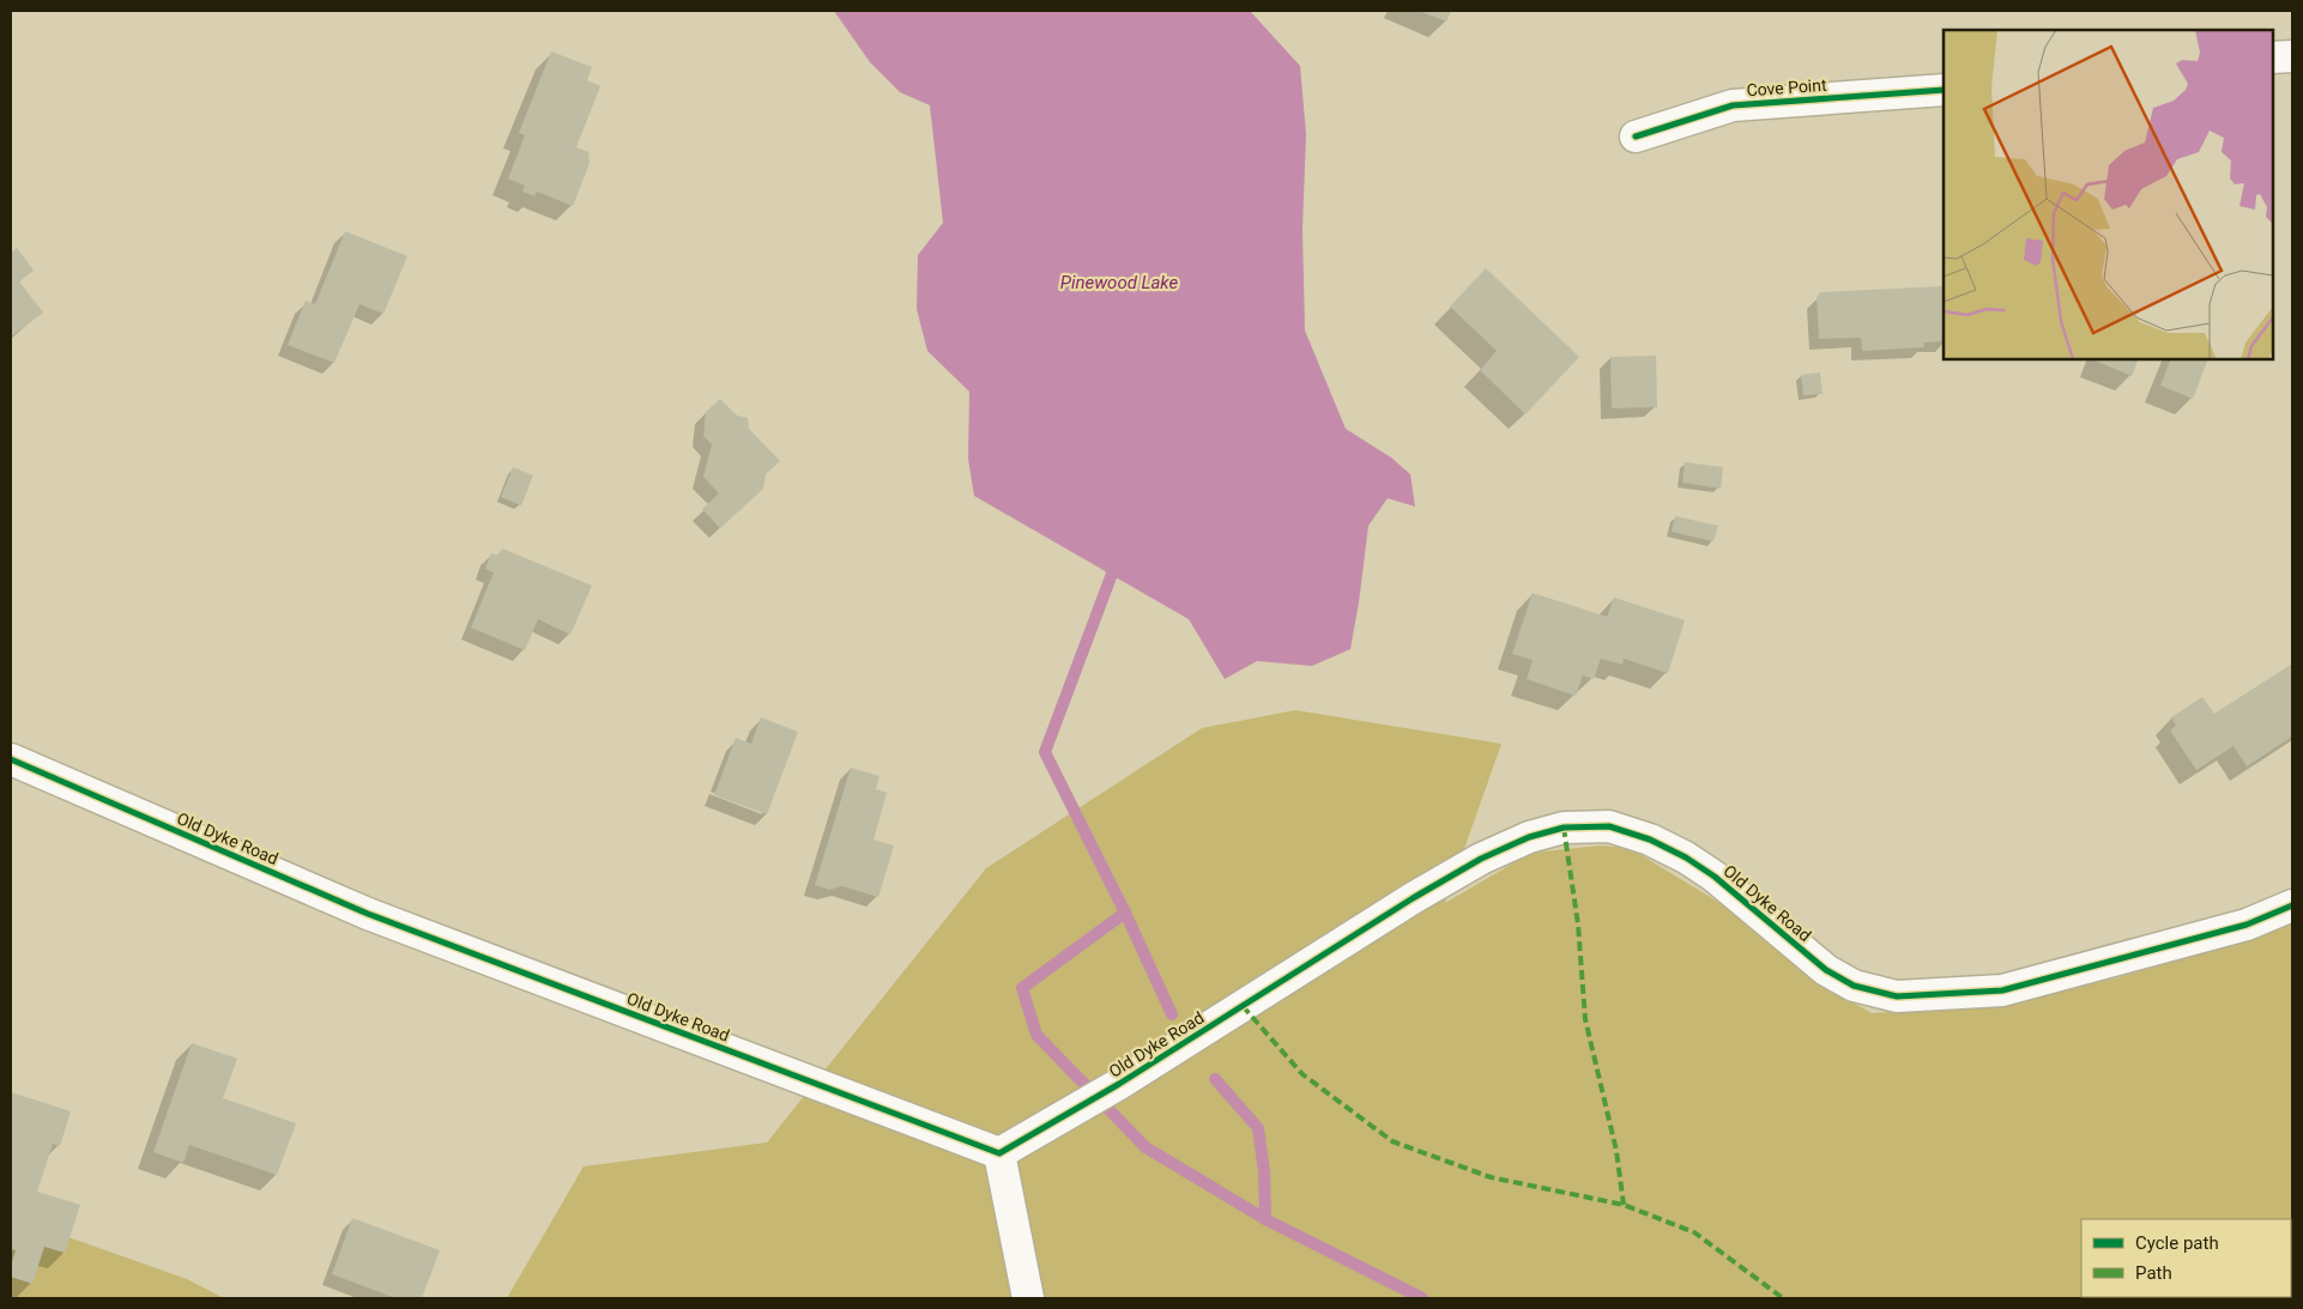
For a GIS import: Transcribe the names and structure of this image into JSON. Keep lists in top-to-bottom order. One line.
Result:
{"streets":{"street":["Cove Point","Old Dyke Road"]},"water":["Pinewood Lake"],"legend":["Cycle path","Path"]}
